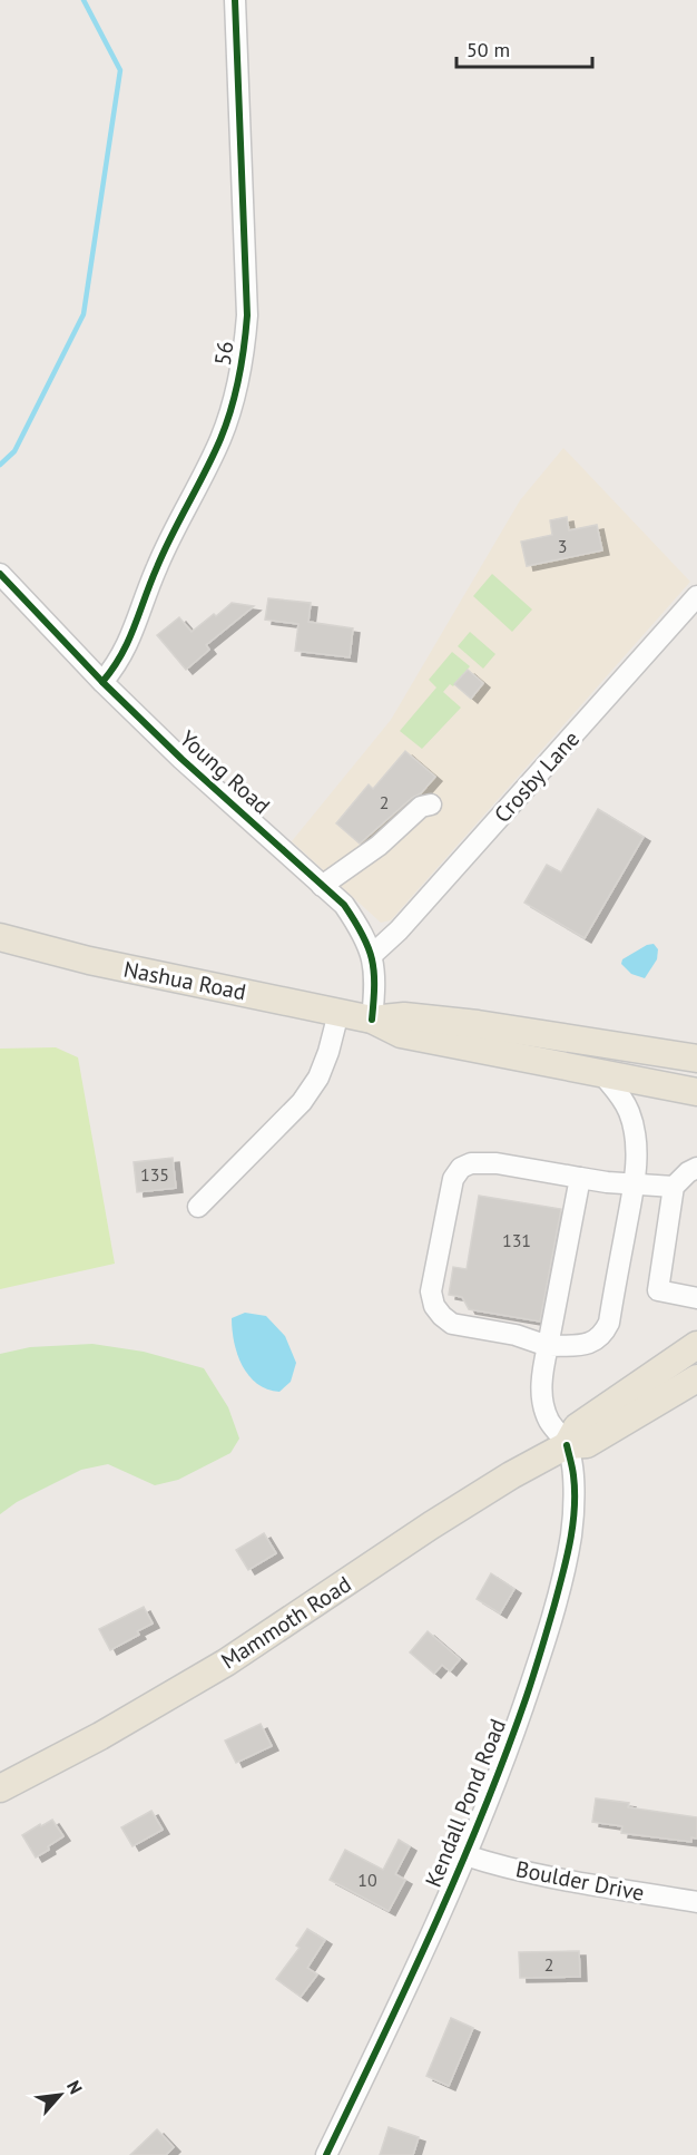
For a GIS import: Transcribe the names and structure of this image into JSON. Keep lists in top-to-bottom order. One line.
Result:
{"streets":{"main road":["Nashua Road","Mammoth Road"],"street":["56","Young Road","Crosby Lane","Kendall Pond Road","Boulder Drive"]},"crossings":[["56","Young Road"],["Young Road","Crosby Lane"],["Young Road","Nashua Road"],["Mammoth Road","Kendall Pond Road"],["Kendall Pond Road","Boulder Drive"]],"house_numbers":["3","2","135","131","10","2"],"scale_bar":"50 m","north":"top right"}
